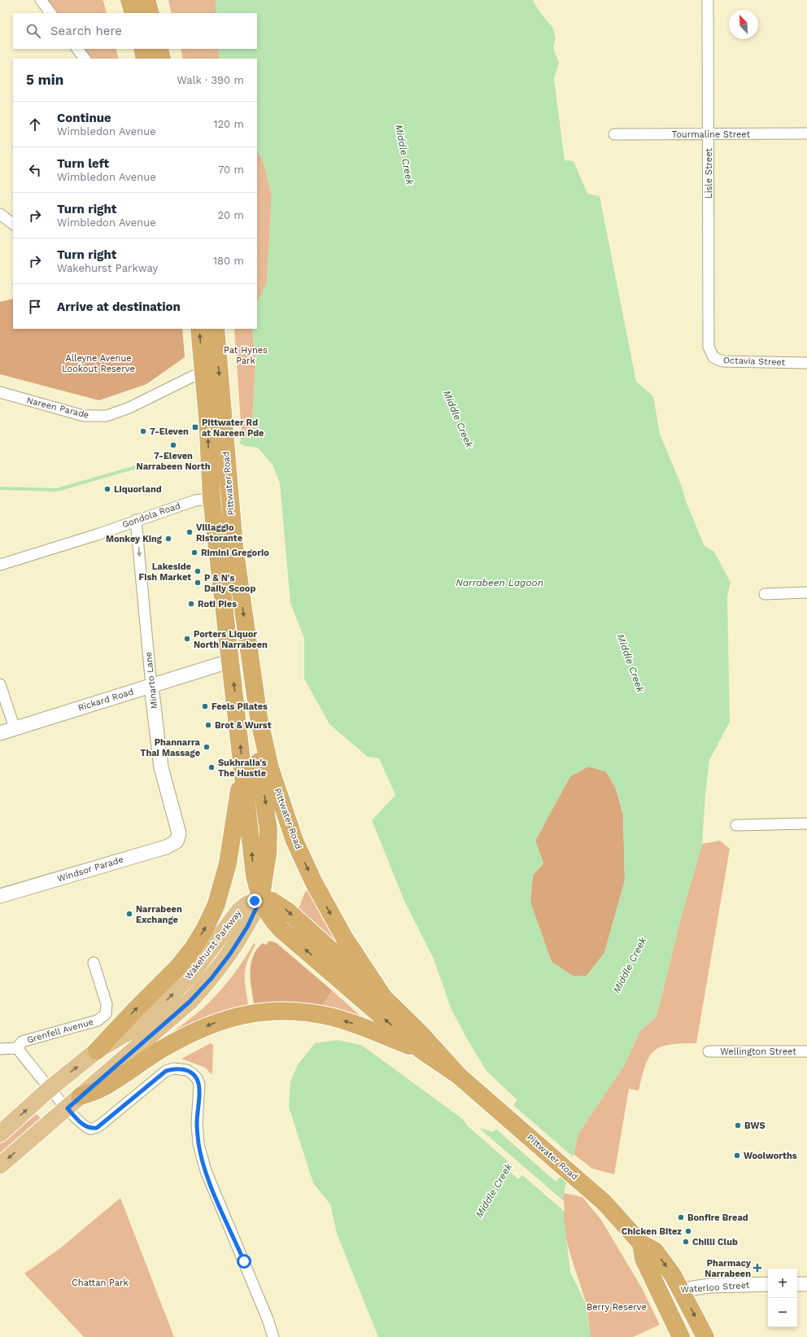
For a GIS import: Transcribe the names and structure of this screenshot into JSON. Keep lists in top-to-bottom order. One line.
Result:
{"streets":{"highway":["Pittwater Road"],"main road":["Wakehurst Parkway"],"street":["Tourmaline Street","Lisle Street","Octavia Street","Nareen Parade","Gondola Road","Minarto Lane","Rickard Road","Windsor Parade","Grenfell Avenue","Wellington Street","Waterloo Street"]},"crossings":[["Tourmaline Street","Lisle Street"],["Lisle Street","Octavia Street"],["Nareen Parade","Pittwater Road"],["Pittwater Road","Gondola Road"],["Pittwater Road","Rickard Road"],["Pittwater Road","Wakehurst Parkway"],["Pittwater Road","Waterloo Street"],["Gondola Road","Minarto Lane"],["Minarto Lane","Rickard Road"],["Minarto Lane","Windsor Parade"]],"one_way":["Minarto Lane"],"water":["Middle Creek","Narrabeen Lagoon"],"parks":["Pat Hynes Park","Alleyne Avenue Lookout Reserve","Chattan Park","Berry Reserve"],"places":{"transit":["Pittwater Rd at Nareen Pde"],"other":["7-Eleven","7-Eleven Narrabeen North","Liquorland","Villaggio Ristorante","Monkey King","Rimini Gregorio","Lakeside Fish Market","P & N's Daily Scoop","Roti Pies","Porters Liquor North Narrabeen","Feels Pilates","Brot & Wurst","Phannarra Thai Massage","Sukhralia's The Hustle","Narrabeen Exchange","BWS","Woolworths","Bonfire Bread","Chicken Bitez","Chilli Club"],"health":["Pharmacy Narrabeen"]},"north":"top left","page":{"search":"Search here","heading":["5 min","Walk · 390 m"],"list":[["Continue","Wimbledon Avenue","120 m"],["Turn left","Wimbledon Avenue","70 m"],["Turn right","Wimbledon Avenue","20 m"],["Turn right","Wakehurst Parkway","180 m"],"Arrive at destination"],"map_buttons":["+","−"]}}
